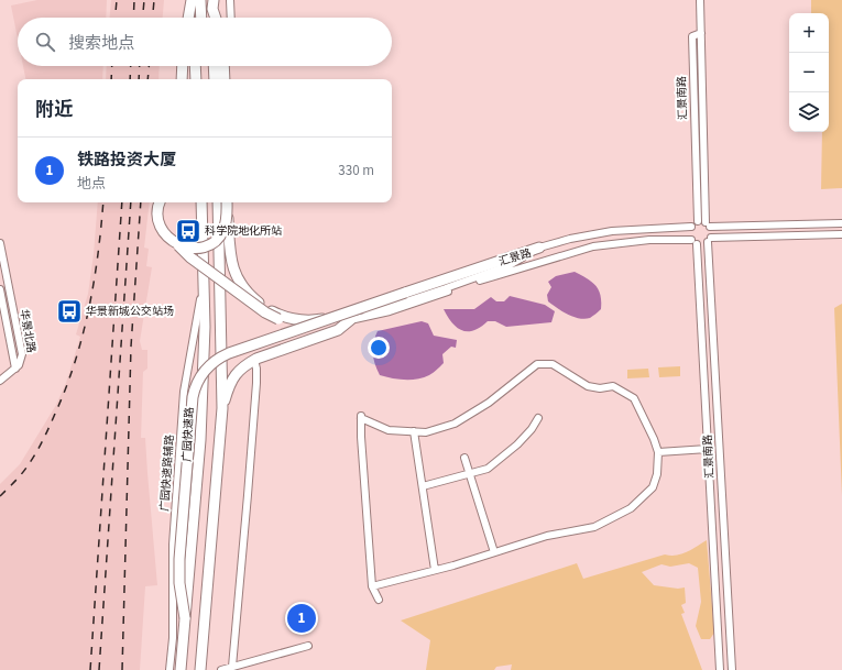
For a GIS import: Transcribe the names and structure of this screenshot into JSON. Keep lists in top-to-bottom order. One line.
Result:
{"streets":{"highway":["广园快速路"],"street":["汇景南路","汇景路","华景北路","广园快速路辅路"]},"crossings":[["汇景南路","汇景路"],["广园快速路","广园快速路辅路"]],"places":{"bus stop":["科学院地化所站","华景新城公交站场"]},"page":{"map_buttons":["+","−"],"search":"搜索地点","heading":"附近","list":[{"mark":"1","name":"铁路投资大厦","note":"地点","value":"330 m"}],"pins":"1"}}
